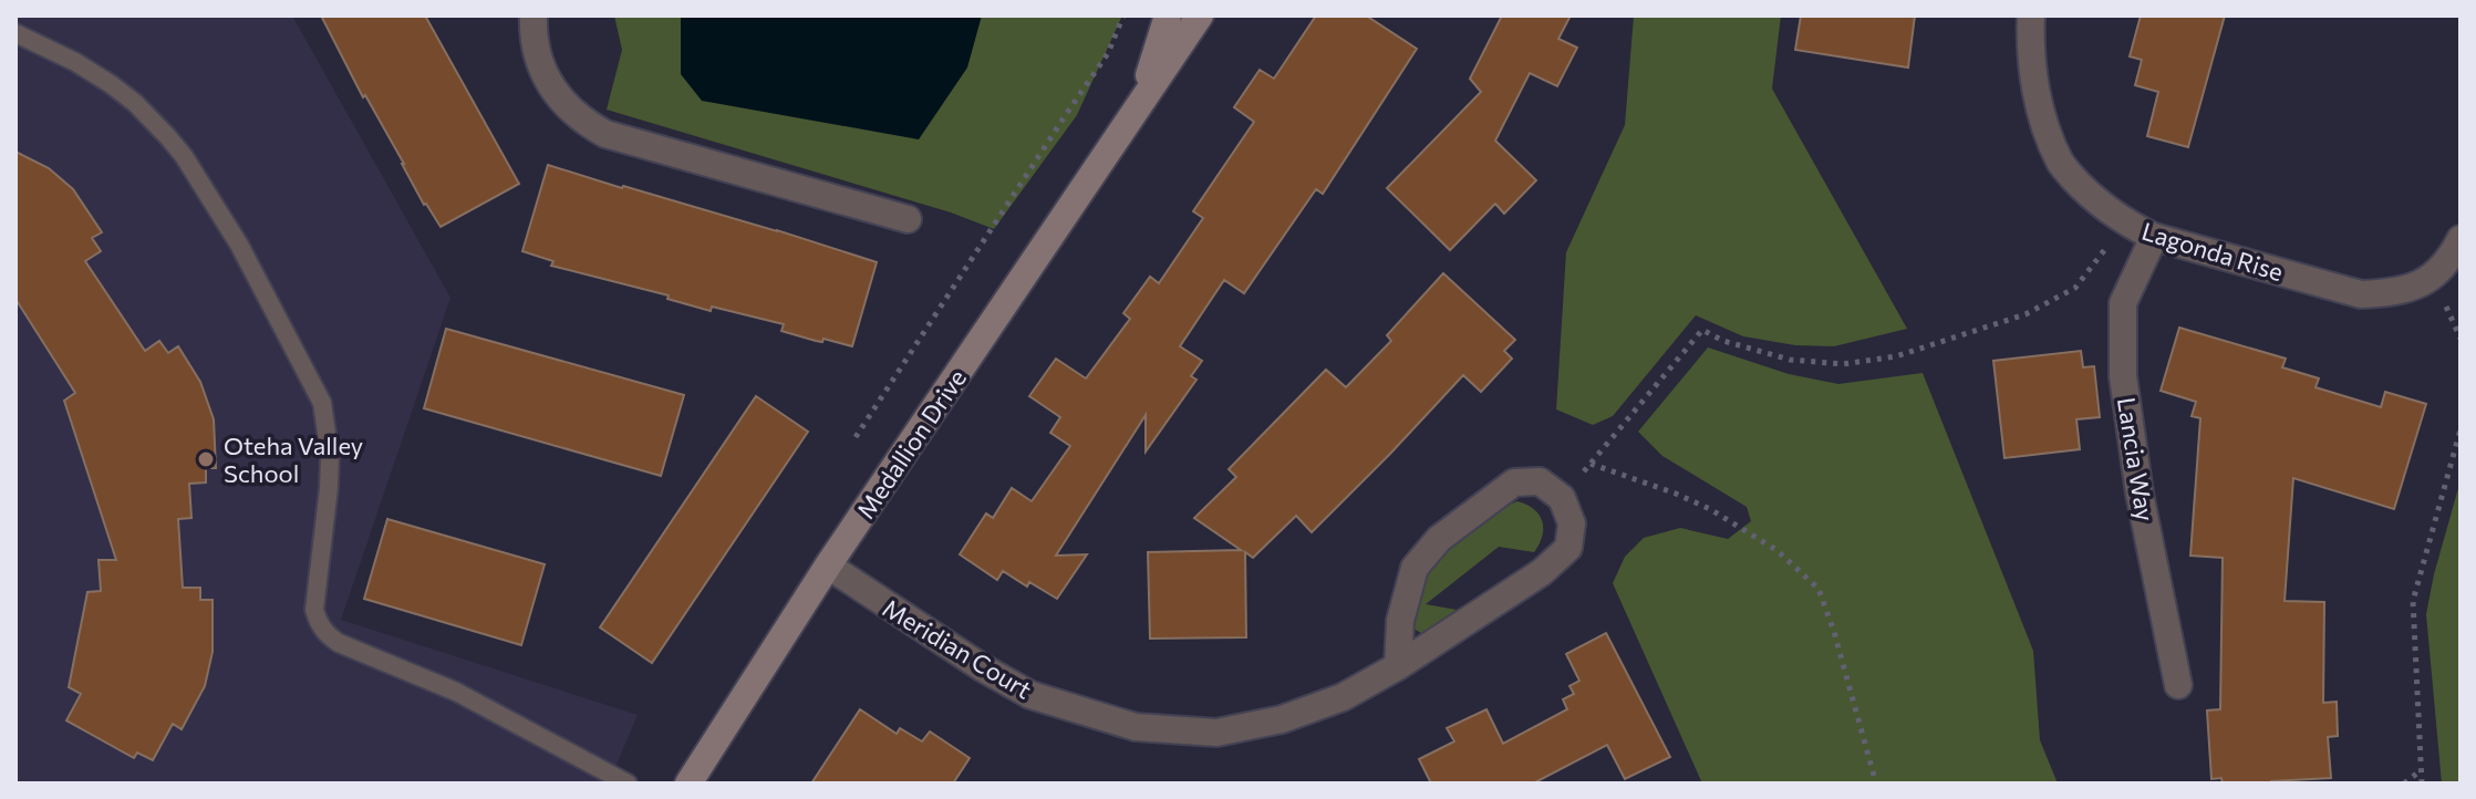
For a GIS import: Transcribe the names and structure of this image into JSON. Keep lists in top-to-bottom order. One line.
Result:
{"streets":{"street":["Lagonda Rise","Medallion Drive","Lancia Way","Meridian Court"]},"crossings":[["Lagonda Rise","Lancia Way"],["Medallion Drive","Meridian Court"]],"places":["Oteha Valley School"]}
